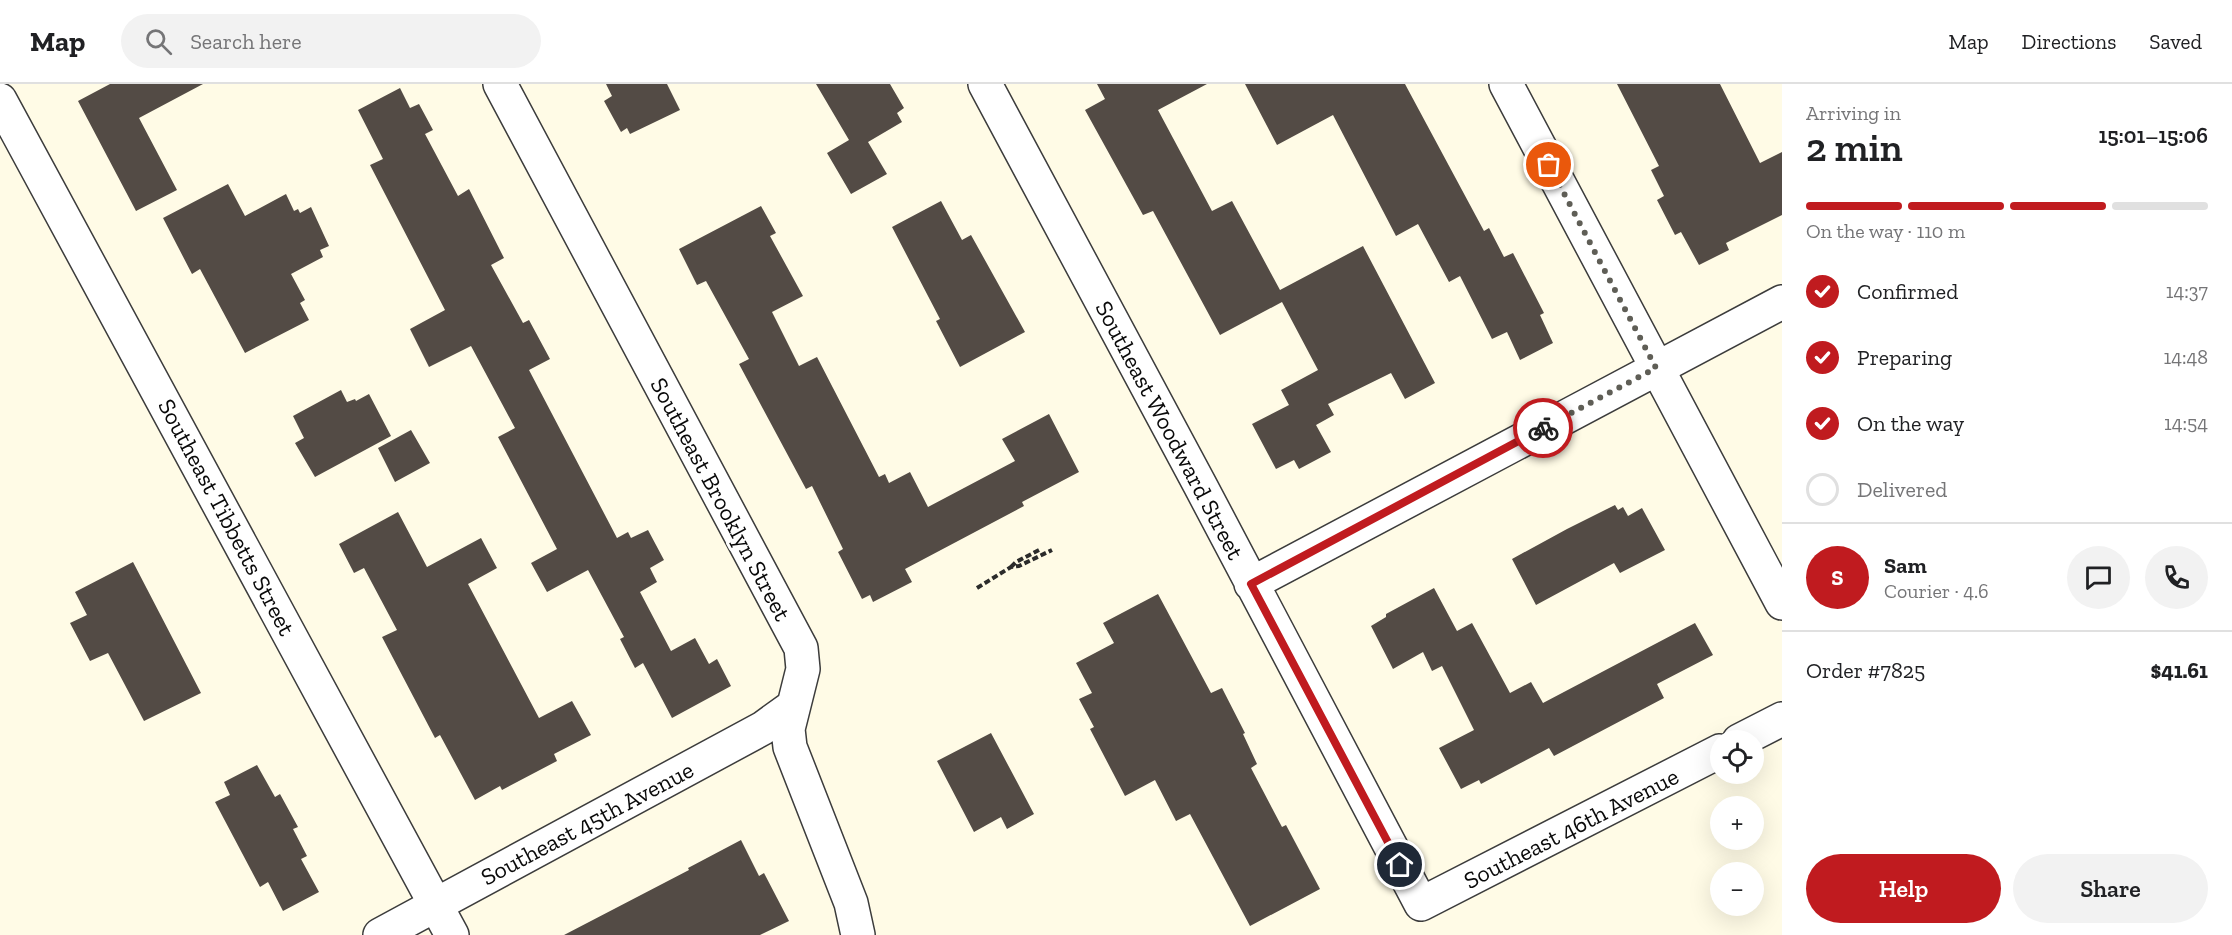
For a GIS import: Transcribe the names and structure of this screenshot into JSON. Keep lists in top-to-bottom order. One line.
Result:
{"streets":{"street":["Southeast Woodward Street","Southeast Brooklyn Street","Southeast Tibbetts Street","Southeast 45th Avenue","Southeast 46th Avenue"]},"crossings":[["Southeast Woodward Street","Southeast 46th Avenue"],["Southeast Brooklyn Street","Southeast 45th Avenue"],["Southeast Tibbetts Street","Southeast 45th Avenue"]],"page":{"header":"Map","search":"Search here","nav":["Map","Directions","Saved"],"heading":["2 min","Arriving in","15:01–15:06"],"panel":["Sam","Courier · 4.6","Order #7825","$41.61"],"bar":"On the way · 110 m","list":[["Confirmed","14:37"],["Preparing","14:48"],["On the way","14:54"],"Delivered"],"round":"S","map_buttons":["+","−"],"buttons":["Help","Share"]}}
